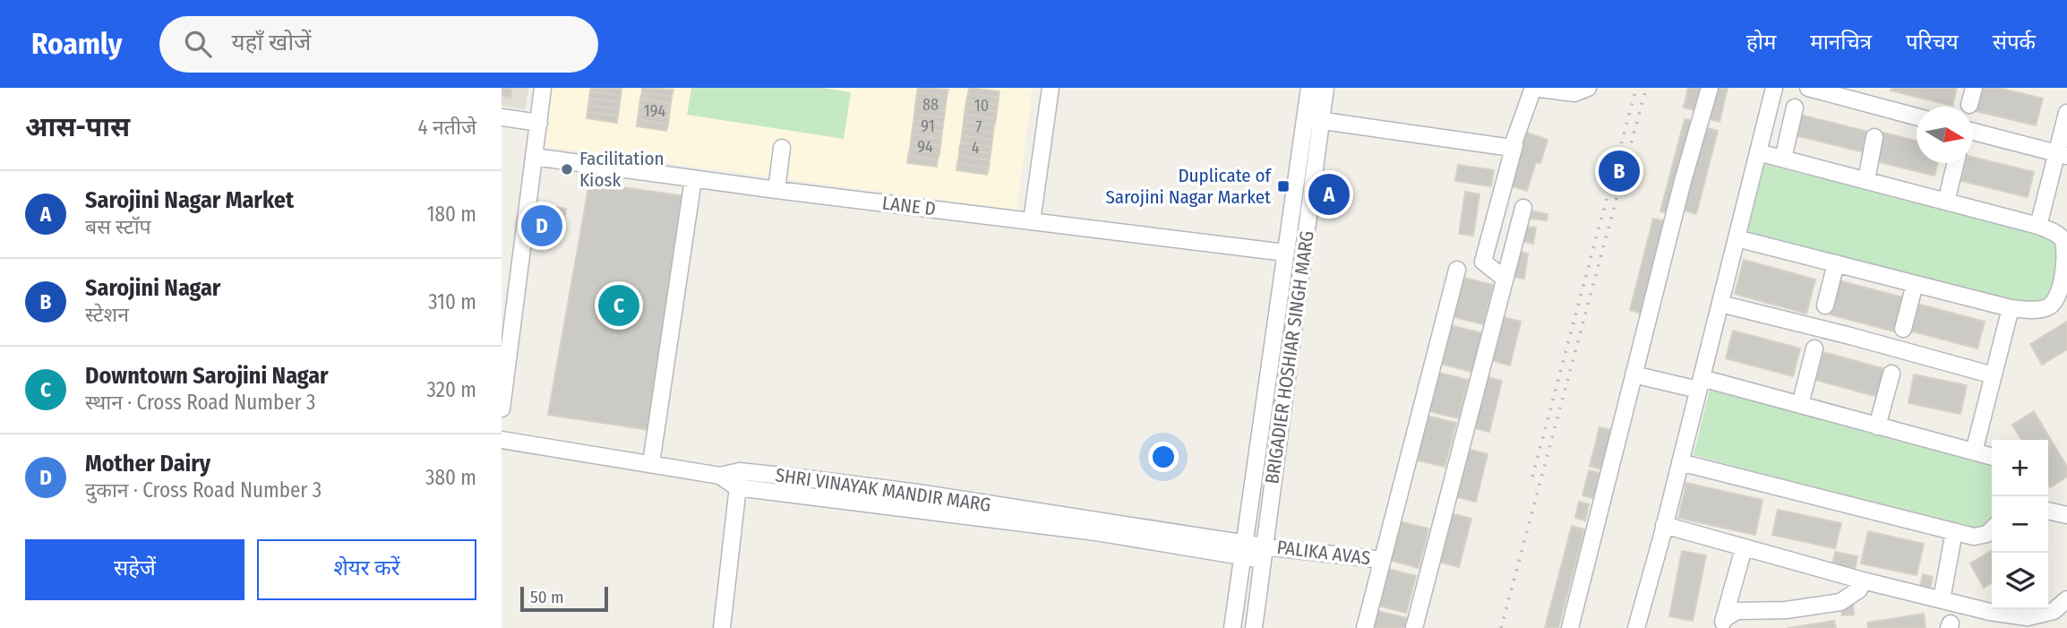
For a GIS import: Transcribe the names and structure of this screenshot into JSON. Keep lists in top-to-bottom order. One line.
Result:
{"streets":{"street":["LANE D","BRIGADIER HOSHIAR SINGH MARG","PALIKA AVAS"]},"crossings":[["BRIGADIER HOSHIAR SINGH MARG","PALIKA AVAS"]],"places":{"other":["Facilitation Kiosk"],"transit":["Duplicate of Sarojini Nagar Market"]},"house_numbers":["88","10","194","91","7","94","4"],"scale_bar":"50 m","north":"right","page":{"header":"Roamly","search":"यहाँ खोजें","nav":["होम","मानचित्र","परिचय","संपर्क"],"heading":["आस-पास","4 नतीजे"],"pins":["B","A","D","C"],"list":[{"mark":"A","name":"Sarojini Nagar Market","note":"बस स्टॉप","value":"180 m"},{"mark":"B","name":"Sarojini Nagar","note":"स्टेशन","value":"310 m"},{"mark":"C","name":"Downtown Sarojini Nagar","note":"स्थान · Cross Road Number 3","value":"320 m"},{"mark":"D","name":"Mother Dairy","note":"दुकान · Cross Road Number 3","value":"380 m"}],"map_buttons":["+","−"],"buttons":["सहेजें","शेयर करें"],"scale":"50 m"}}
